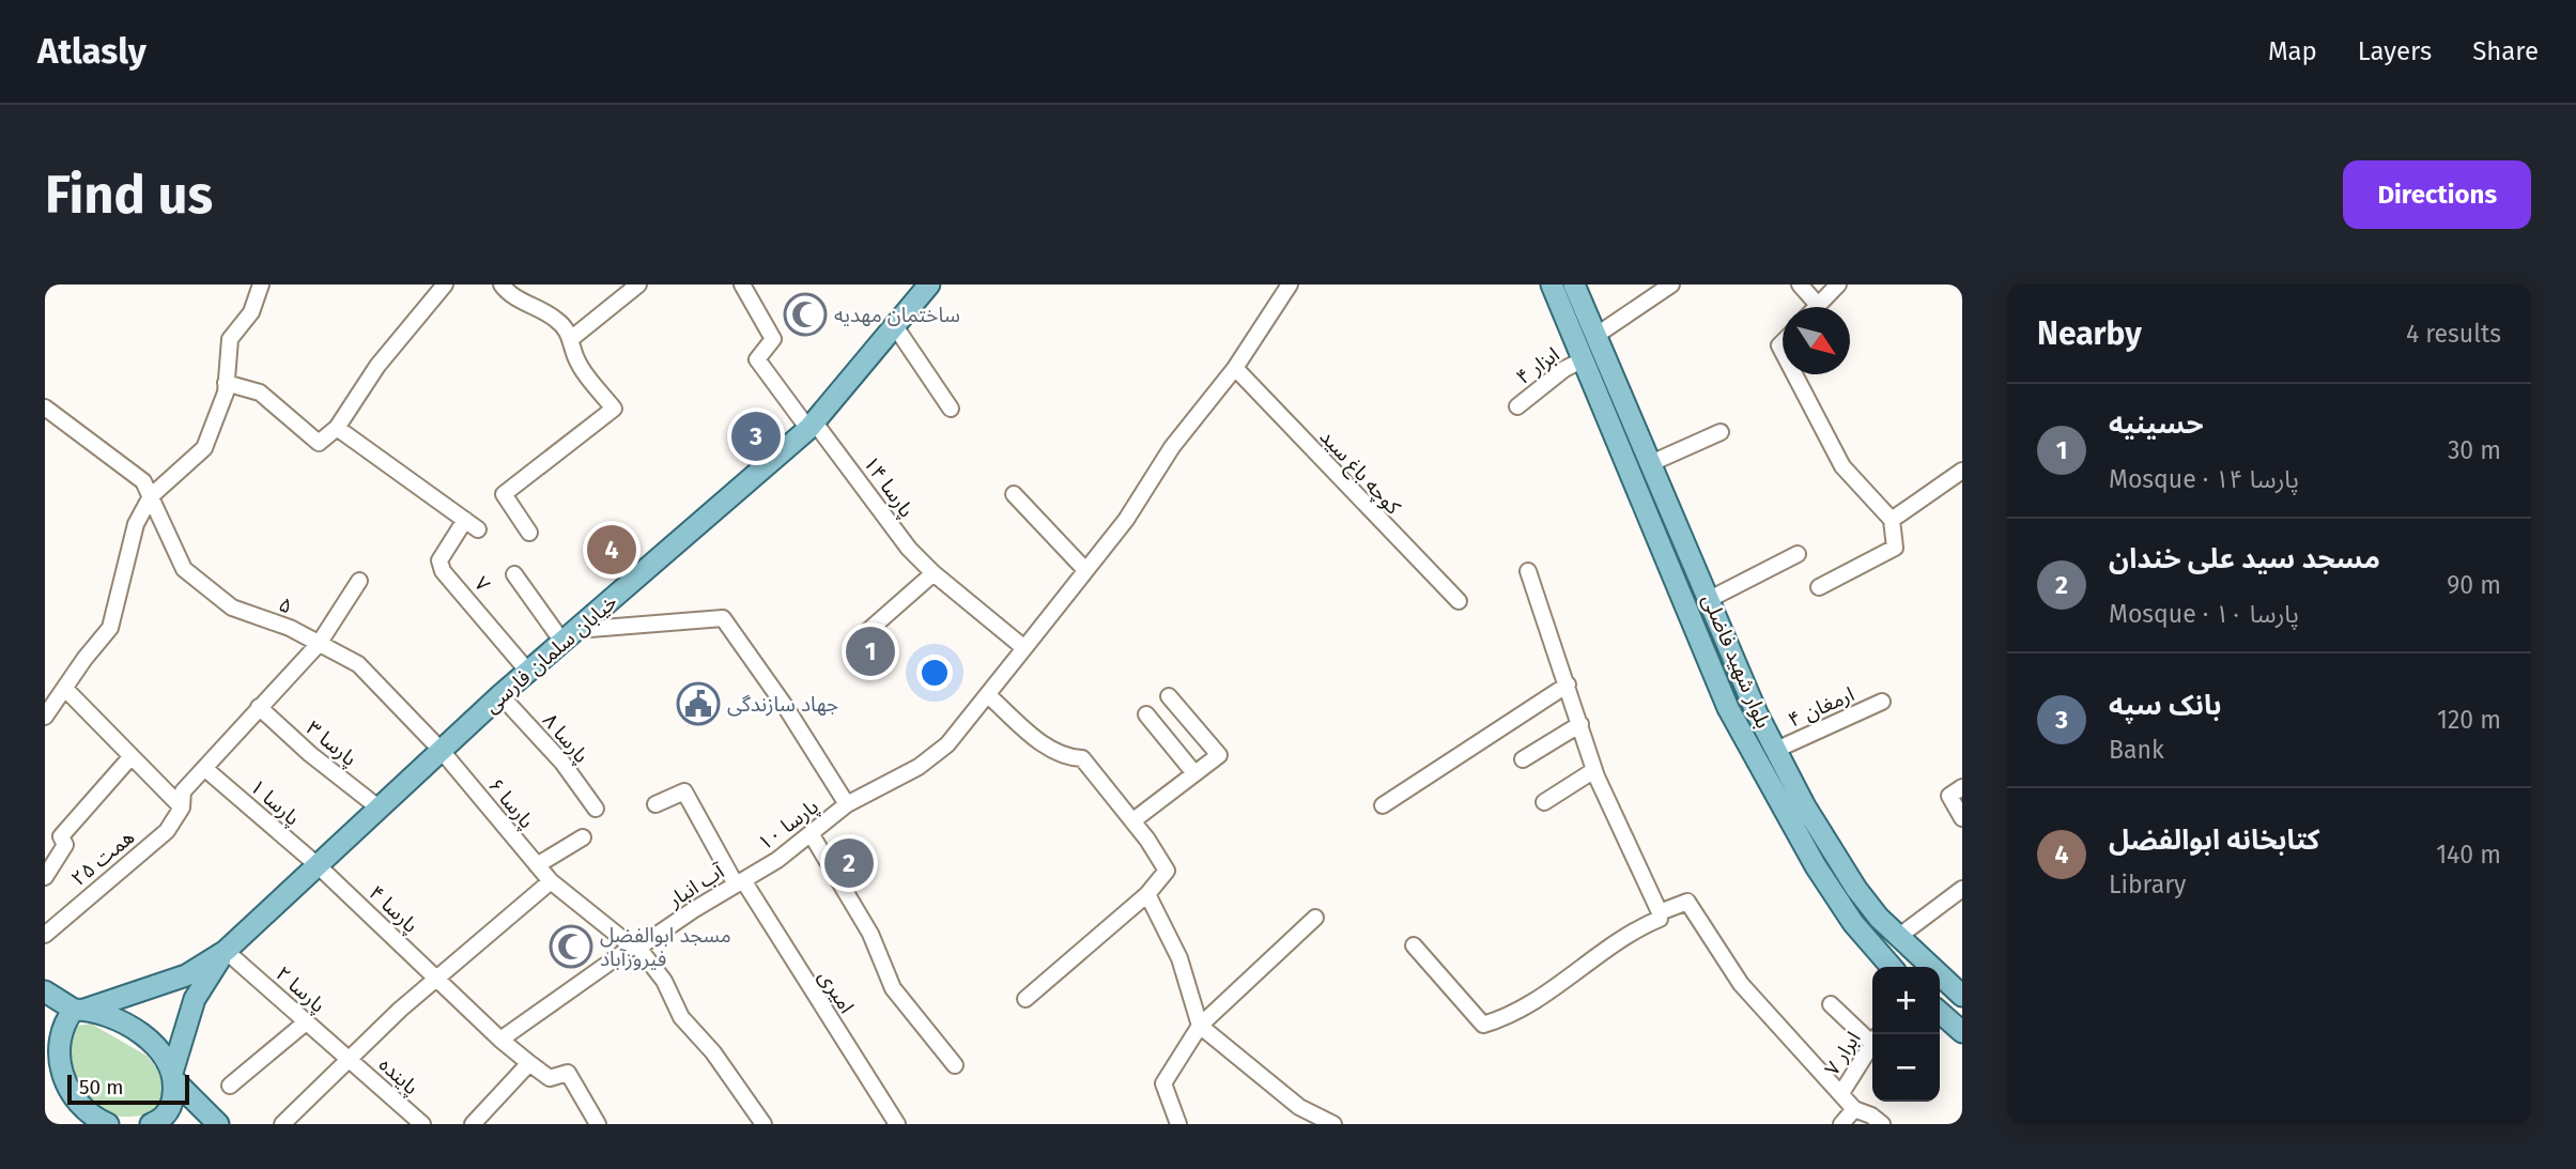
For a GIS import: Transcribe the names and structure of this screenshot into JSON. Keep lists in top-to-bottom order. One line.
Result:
{"streets":{"main road":["خیابان سلمان فارسی","بلوار شهید فاضلی"],"street":["ابزار ۴","کوچه باغ سید","پارسا ۱۴","۷","۵","ارمغان ۴","پارسا ۸","پارسا ۳","پارسا ۱","پارسا ۶","پارسا ۱۰","همت ۲۵","آب انبار","پارسا ۴","پارسا ۲","امیری","ابرار ۷","پاینده"]},"crossings":[["ابزار ۴","بلوار شهید فاضلی"],["پارسا ۱۴","خیابان سلمان فارسی"],["۷","خیابان سلمان فارسی"],["۵","خیابان سلمان فارسی"],["۵","پارسا ۶"],["۵","همت ۲۵"],["خیابان سلمان فارسی","پارسا ۸"],["خیابان سلمان فارسی","پارسا ۳"],["خیابان سلمان فارسی","پارسا ۱"],["خیابان سلمان فارسی","پارسا ۶"],["خیابان سلمان فارسی","پارسا ۱۰"],["خیابان سلمان فارسی","پارسا ۴"],["خیابان سلمان فارسی","پارسا ۲"],["بلوار شهید فاضلی","ارمغان ۴"],["پارسا ۳","همت ۲۵"],["پارسا ۱","همت ۲۵"],["پارسا ۱","پارسا ۴"],["پارسا ۶","آب انبار"],["پارسا ۱۰","آب انبار"],["پارسا ۱۰","امیری"],["آب انبار","پارسا ۴"],["آب انبار","امیری"],["پارسا ۲","پاینده"]],"places":{"mosque":["ساختمان مهدیه","مسجد ابوالفضل فیروزآباد"],"public building":["جهاد سازندگی"]},"scale_bar":"50 m","north":"bottom right","page":{"header":"Atlasly","nav":["Map","Layers","Share"],"buttons":"Directions","title":"Find us","heading":["Nearby","4 results"],"list":[{"mark":"1","name":"حسینیه","note":"Mosque · پارسا ۱۴","value":"30 m"},{"mark":"2","name":"مسجد سید علی خندان","note":"Mosque · پارسا ۱۰","value":"90 m"},{"mark":"3","name":"بانک سپه","note":"Bank","value":"120 m"},{"mark":"4","name":"کتابخانه ابوالفضل","note":"Library","value":"140 m"}],"pins":["3","4","1","2"],"map_buttons":["+","−"],"scale":"50 m"}}
